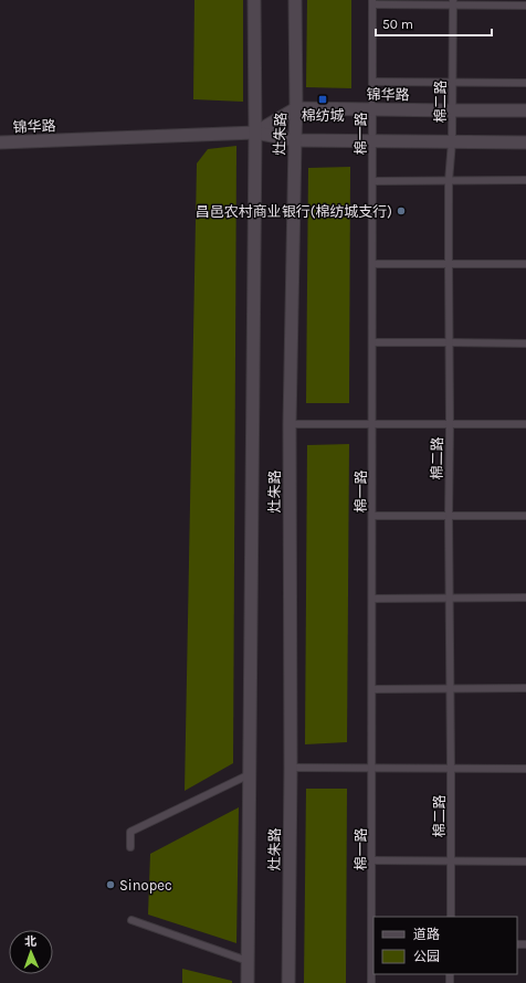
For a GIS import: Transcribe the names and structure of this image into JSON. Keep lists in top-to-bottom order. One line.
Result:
{"streets":{"main road":["锦华路","灶朱路"],"lane":["棉二路","棉一路"]},"crossings":[["锦华路","棉二路"],["锦华路","灶朱路"],["锦华路","棉一路"]],"places":{"transit":["棉纺城"],"other":["昌邑农村商业银行(棉纺城支行)","Sinopec"]},"legend":["道路","公园"],"scale_bar":"50 m","north":"top"}
